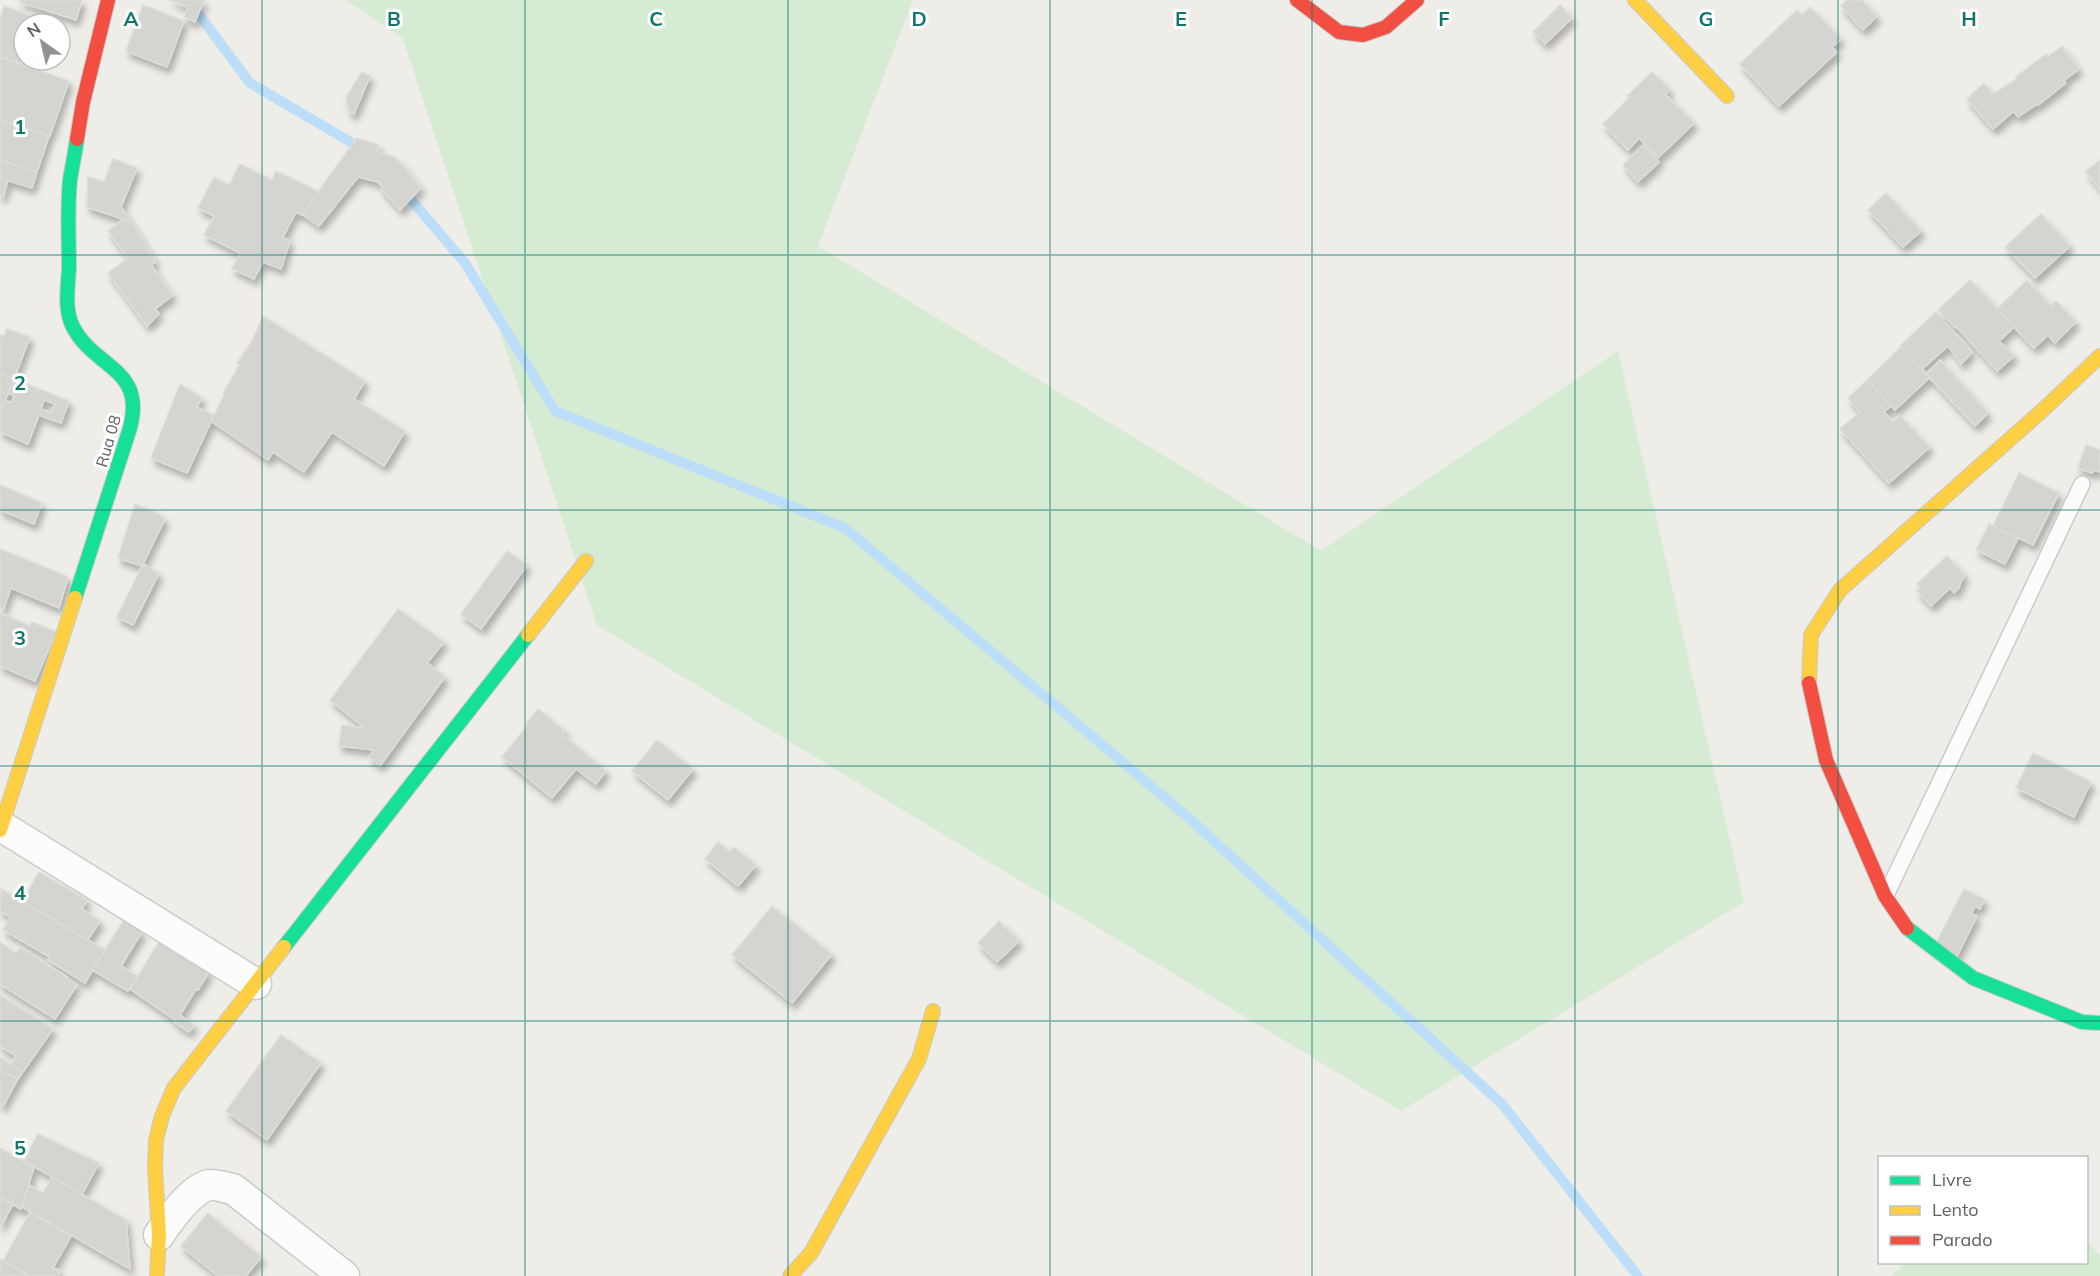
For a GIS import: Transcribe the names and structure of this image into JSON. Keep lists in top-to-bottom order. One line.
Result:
{"streets":{"street":["Rua 08"]},"legend":["Livre","Lento","Parado"],"north":"top left","grid":{"columns":["A","B","C","D","E","F","G","H"],"rows":["1","2","3","4","5"]}}
